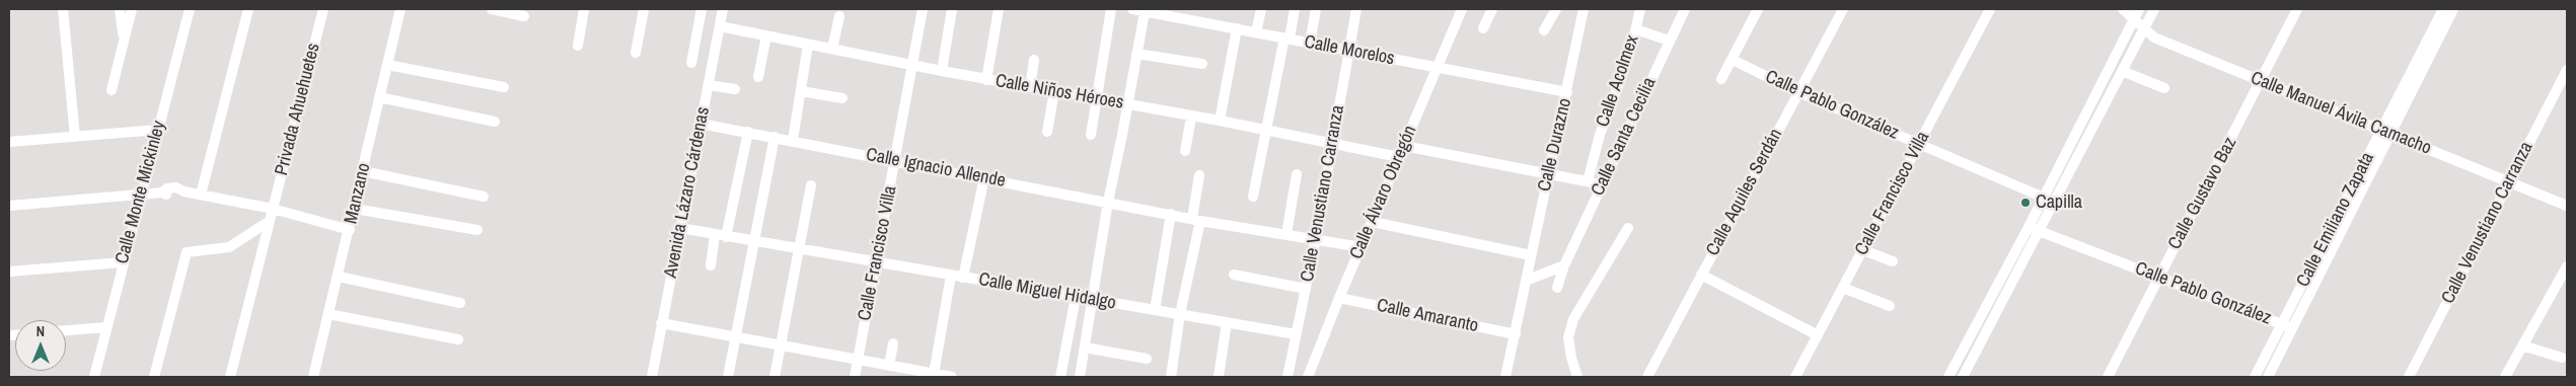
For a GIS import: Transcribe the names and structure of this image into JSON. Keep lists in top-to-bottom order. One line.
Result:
{"streets":{"street":["Calle Morelos","Calle Acolmex","Calle Niños Héroes","Calle Pablo González","Privada Ahuehuetes","Calle Manuel Ávila Camacho","Calle Santa Cecilia","Calle Durazno","Calle Ignacio Allende","Calle Monte Mickinley","Avenida Lázaro Cárdenas","Calle Álvaro Obregón","Calle Aquiles Serdán","Manzano","Calle Venustiano Carranza","Calle Francisco Villa","Calle Gustavo Baz","Calle Emiliano Zapata","Calle Miguel Hidalgo","Calle Amaranto"]},"crossings":[["Calle Morelos","Calle Durazno"],["Calle Morelos","Calle Álvaro Obregón"],["Calle Morelos","Calle Venustiano Carranza"],["Calle Niños Héroes","Avenida Lázaro Cárdenas"],["Calle Niños Héroes","Calle Álvaro Obregón"],["Calle Niños Héroes","Calle Venustiano Carranza"],["Calle Niños Héroes","Calle Francisco Villa"],["Calle Pablo González","Calle Aquiles Serdán"],["Calle Pablo González","Calle Francisco Villa"],["Calle Pablo González","Calle Gustavo Baz"],["Calle Pablo González","Calle Emiliano Zapata"],["Calle Manuel Ávila Camacho","Calle Venustiano Carranza"],["Calle Manuel Ávila Camacho","Calle Gustavo Baz"],["Calle Manuel Ávila Camacho","Calle Emiliano Zapata"],["Calle Durazno","Calle Amaranto"],["Calle Ignacio Allende","Avenida Lázaro Cárdenas"],["Calle Ignacio Allende","Calle Álvaro Obregón"],["Calle Ignacio Allende","Calle Venustiano Carranza"],["Calle Ignacio Allende","Calle Francisco Villa"],["Avenida Lázaro Cárdenas","Calle Miguel Hidalgo"],["Calle Álvaro Obregón","Calle Amaranto"],["Calle Venustiano Carranza","Calle Miguel Hidalgo"],["Calle Francisco Villa","Calle Miguel Hidalgo"]],"places":["Capilla"],"north":"top"}
